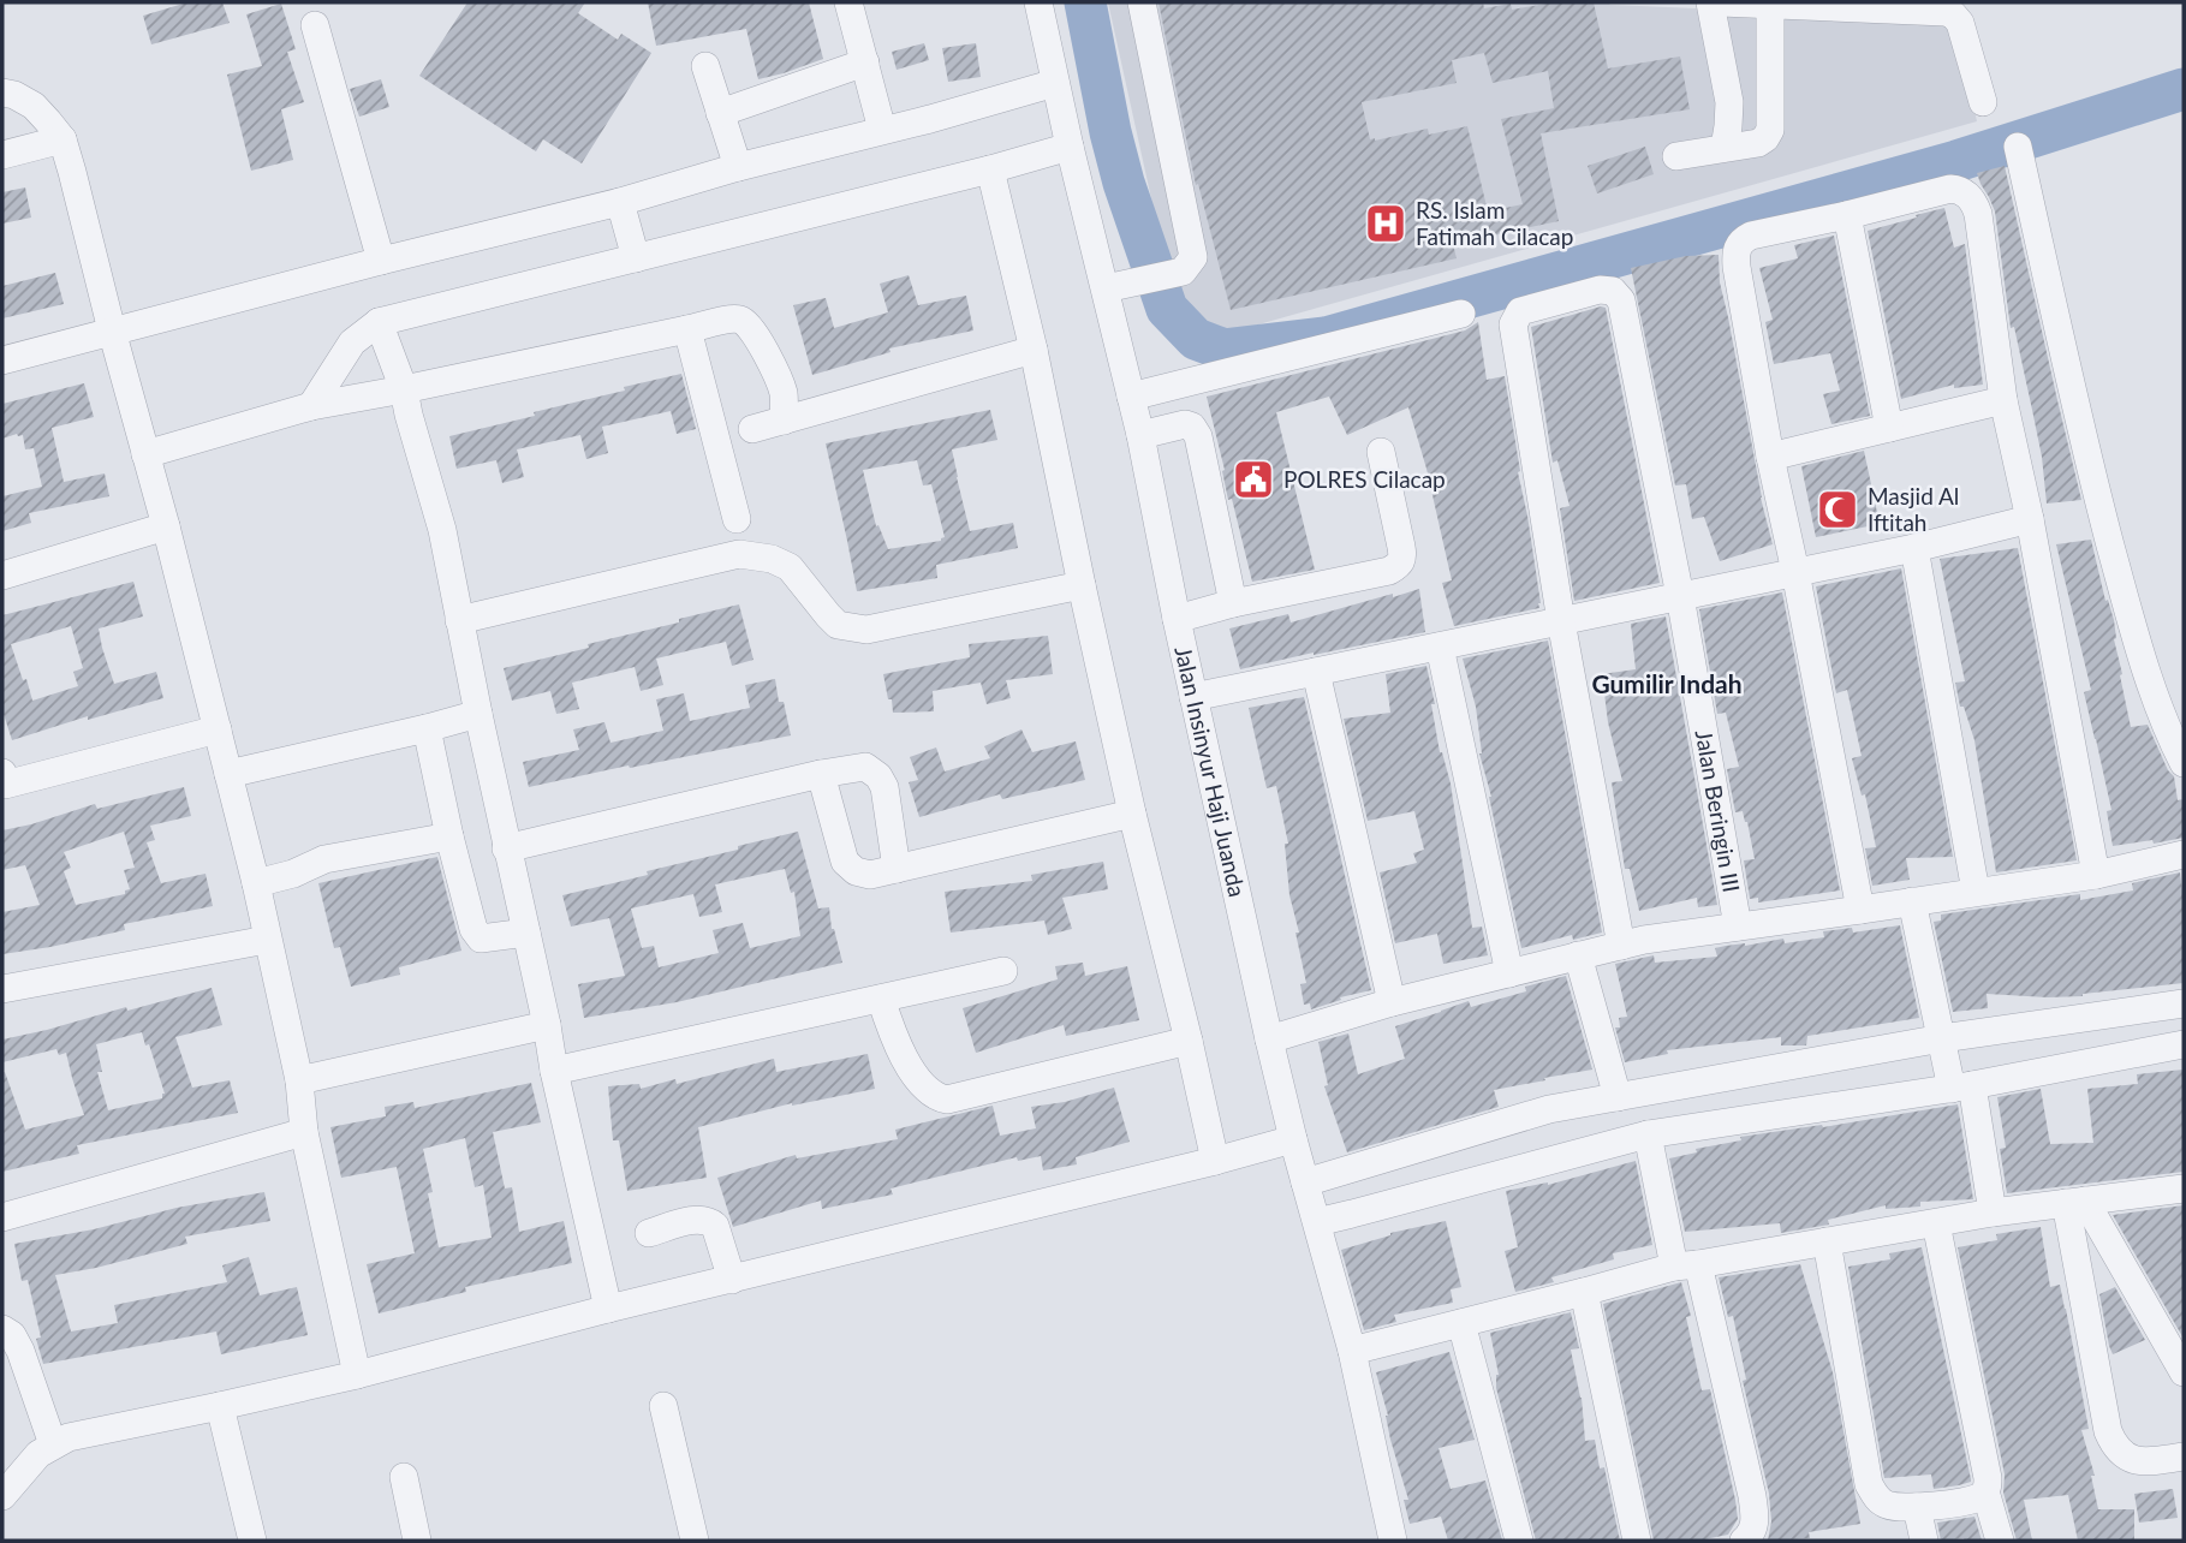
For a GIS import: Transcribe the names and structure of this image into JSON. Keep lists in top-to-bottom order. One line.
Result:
{"streets":{"street":["Jalan Insinyur Haji Juanda","Jalan Beringin III"]},"districts":["Gumilir Indah"],"places":{"hospital":["RS. Islam Fatimah Cilacap"],"public building":["POLRES Cilacap"],"mosque":["Masjid Al Iftitah"]}}
